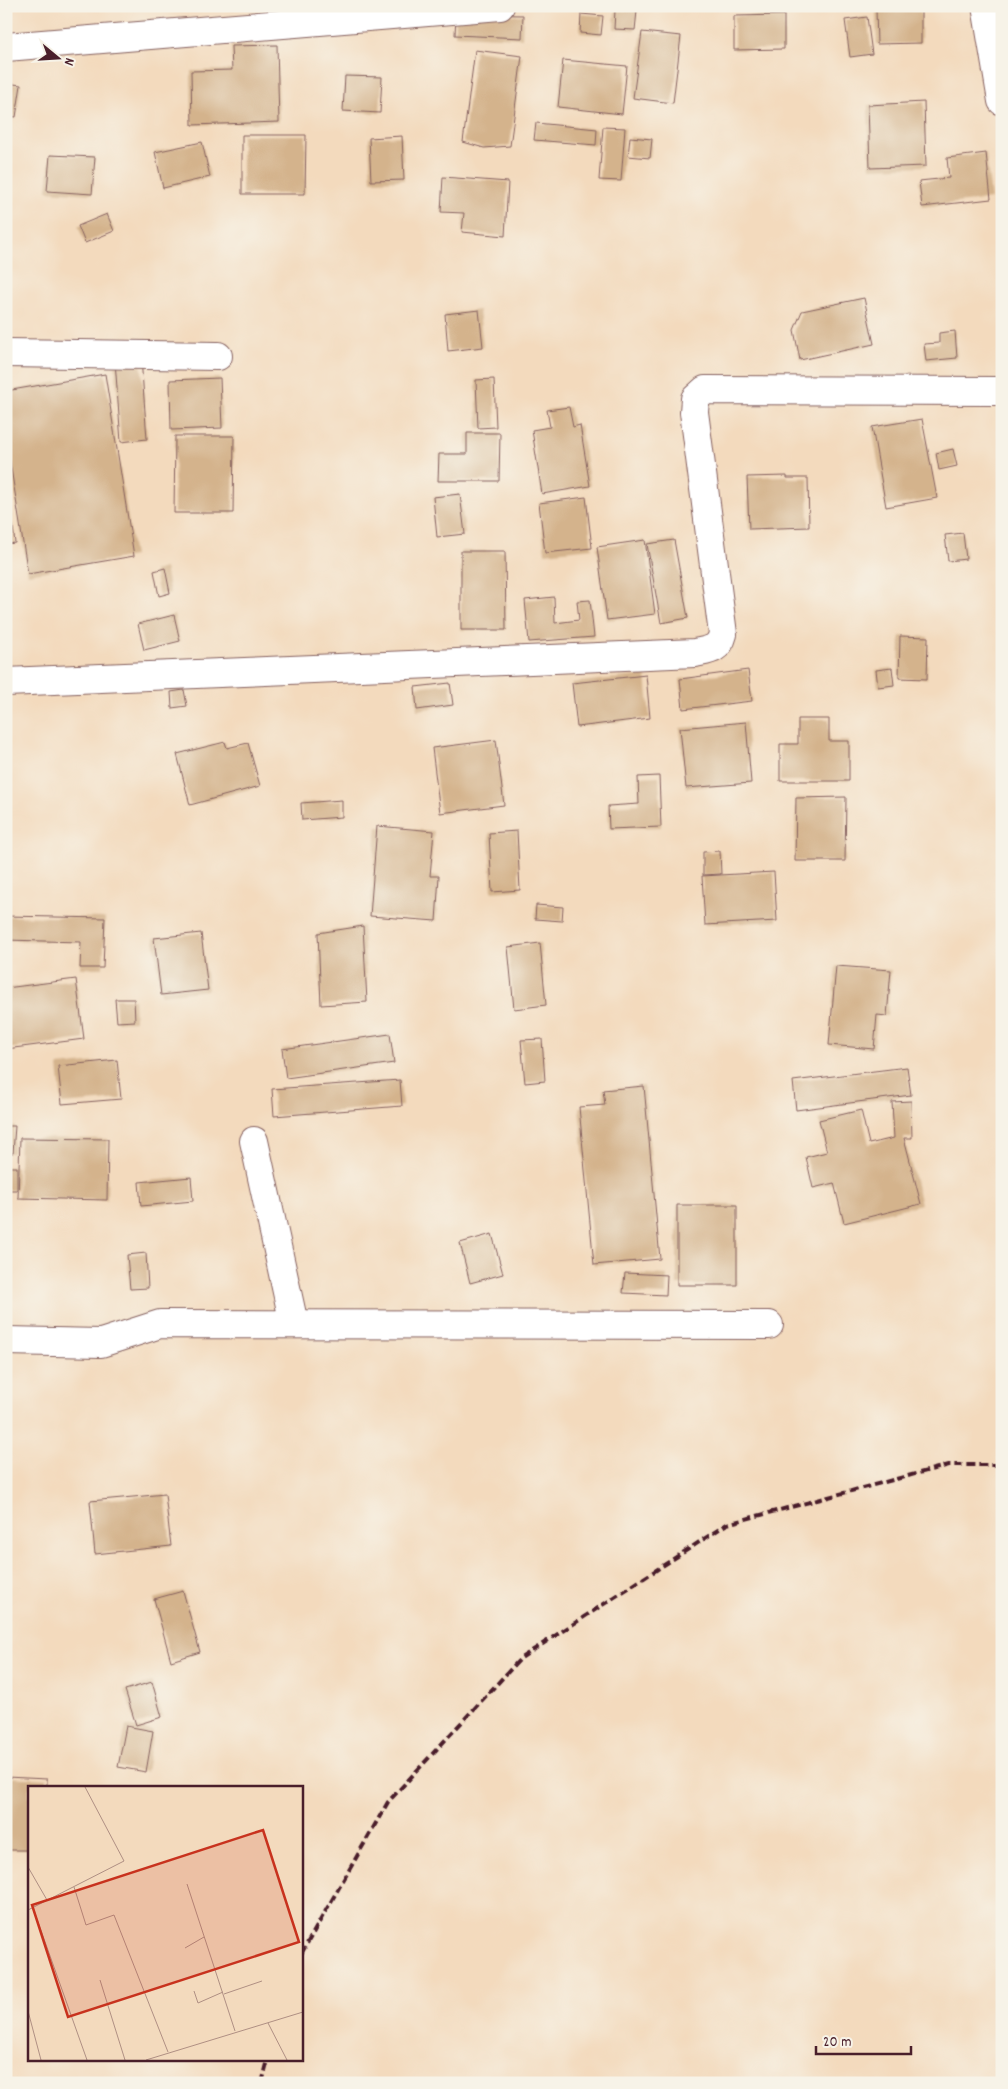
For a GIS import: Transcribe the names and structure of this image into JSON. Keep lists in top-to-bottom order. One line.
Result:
{"scale_bar":"20 m","north":"right"}
